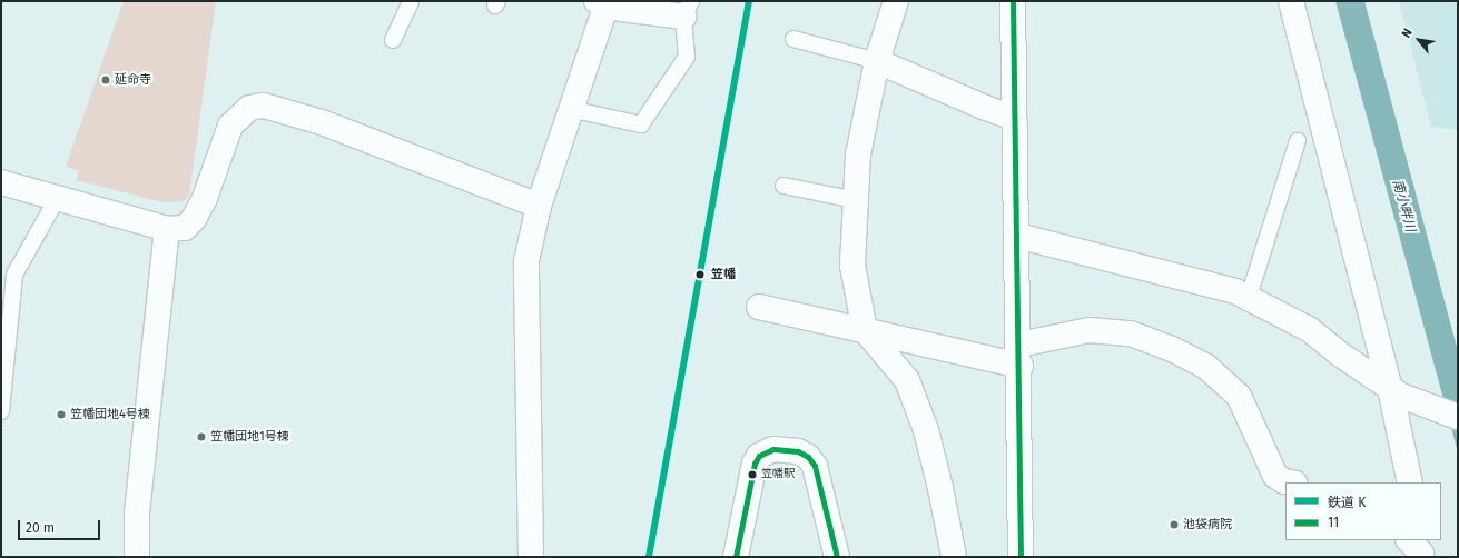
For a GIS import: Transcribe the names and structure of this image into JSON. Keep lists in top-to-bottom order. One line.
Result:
{"water":["南小畔川"],"places":["延命寺","笠幡","笠幡団地4号棟","笠幡団地1号棟","笠幡駅","池袋病院"],"lines":["rail line K","transit line 11"],"legend":["鉄道 K","11"],"scale_bar":"20 m","north":"top left"}
